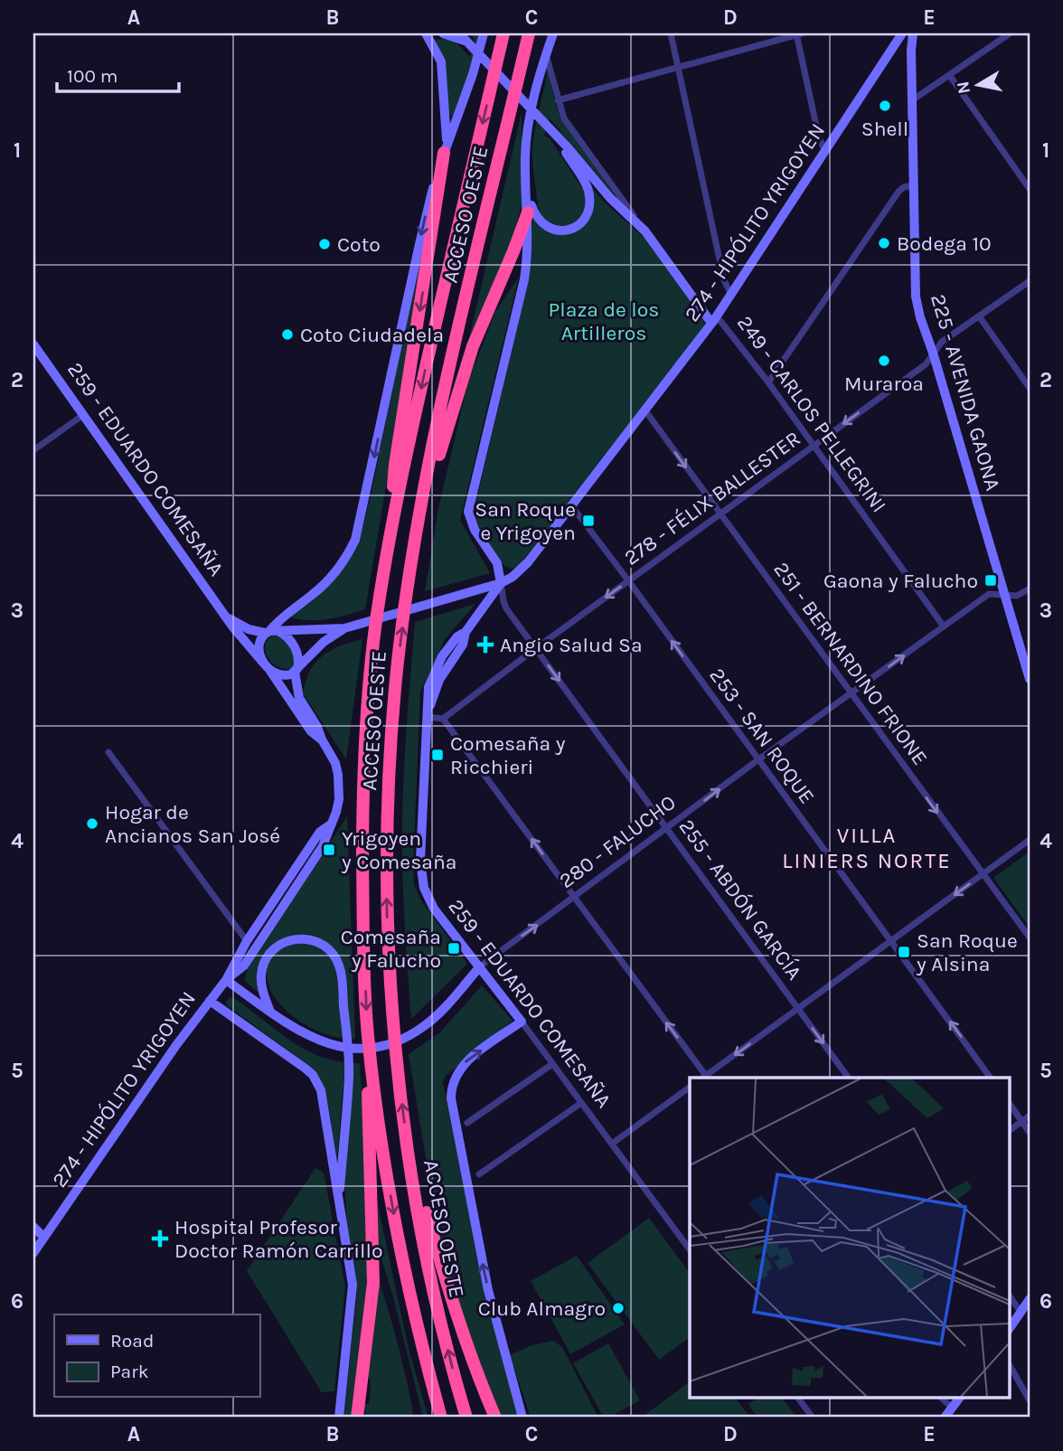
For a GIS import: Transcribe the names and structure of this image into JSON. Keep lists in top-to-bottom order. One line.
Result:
{"streets":{"highway":["ACCESO OESTE"],"street":["274 - HIPÓLITO YRIGOYEN","225 - AVENIDA GAONA","249 - CARLOS PELLEGRINI","259 - EDUARDO COMESAÑA","278 - FÉLIX BALLESTER","251 - BERNARDINO FRIONE","253 - SAN ROQUE","280 - FALUCHO","255 - ABDÓN GARCÍA"]},"crossings":[["274 - HIPÓLITO YRIGOYEN","249 - CARLOS PELLEGRINI"],["274 - HIPÓLITO YRIGOYEN","259 - EDUARDO COMESAÑA"],["274 - HIPÓLITO YRIGOYEN","251 - BERNARDINO FRIONE"],["274 - HIPÓLITO YRIGOYEN","253 - SAN ROQUE"],["274 - HIPÓLITO YRIGOYEN","280 - FALUCHO"],["274 - HIPÓLITO YRIGOYEN","255 - ABDÓN GARCÍA"],["225 - AVENIDA GAONA","278 - FÉLIX BALLESTER"],["225 - AVENIDA GAONA","280 - FALUCHO"],["249 - CARLOS PELLEGRINI","278 - FÉLIX BALLESTER"],["249 - CARLOS PELLEGRINI","280 - FALUCHO"],["259 - EDUARDO COMESAÑA","280 - FALUCHO"],["278 - FÉLIX BALLESTER","251 - BERNARDINO FRIONE"],["278 - FÉLIX BALLESTER","253 - SAN ROQUE"],["278 - FÉLIX BALLESTER","255 - ABDÓN GARCÍA"],["251 - BERNARDINO FRIONE","280 - FALUCHO"],["253 - SAN ROQUE","280 - FALUCHO"],["280 - FALUCHO","255 - ABDÓN GARCÍA"]],"one_way":["278 - FÉLIX BALLESTER","251 - BERNARDINO FRIONE","253 - SAN ROQUE","280 - FALUCHO","255 - ABDÓN GARCÍA"],"districts":["VILLA LINIERS NORTE"],"parks":["Plaza de los Artilleros"],"places":{"other":["Shell","Bodega 10","Coto","Coto Ciudadela","Muraroa","Hogar de Ancianos San José","Club Almagro"],"transit":["San Roque e Yrigoyen","Gaona y Falucho","Comesaña y Ricchieri","Yrigoyen y Comesaña","Comesaña y Falucho","San Roque y Alsina"],"health":["Angio Salud Sa","Hospital Profesor Doctor Ramón Carrillo"]},"legend":["Road","Park"],"scale_bar":"100 m","north":"left","grid":{"columns":["A","B","C","D","E"],"rows":["1","2","3","4","5","6"]}}
